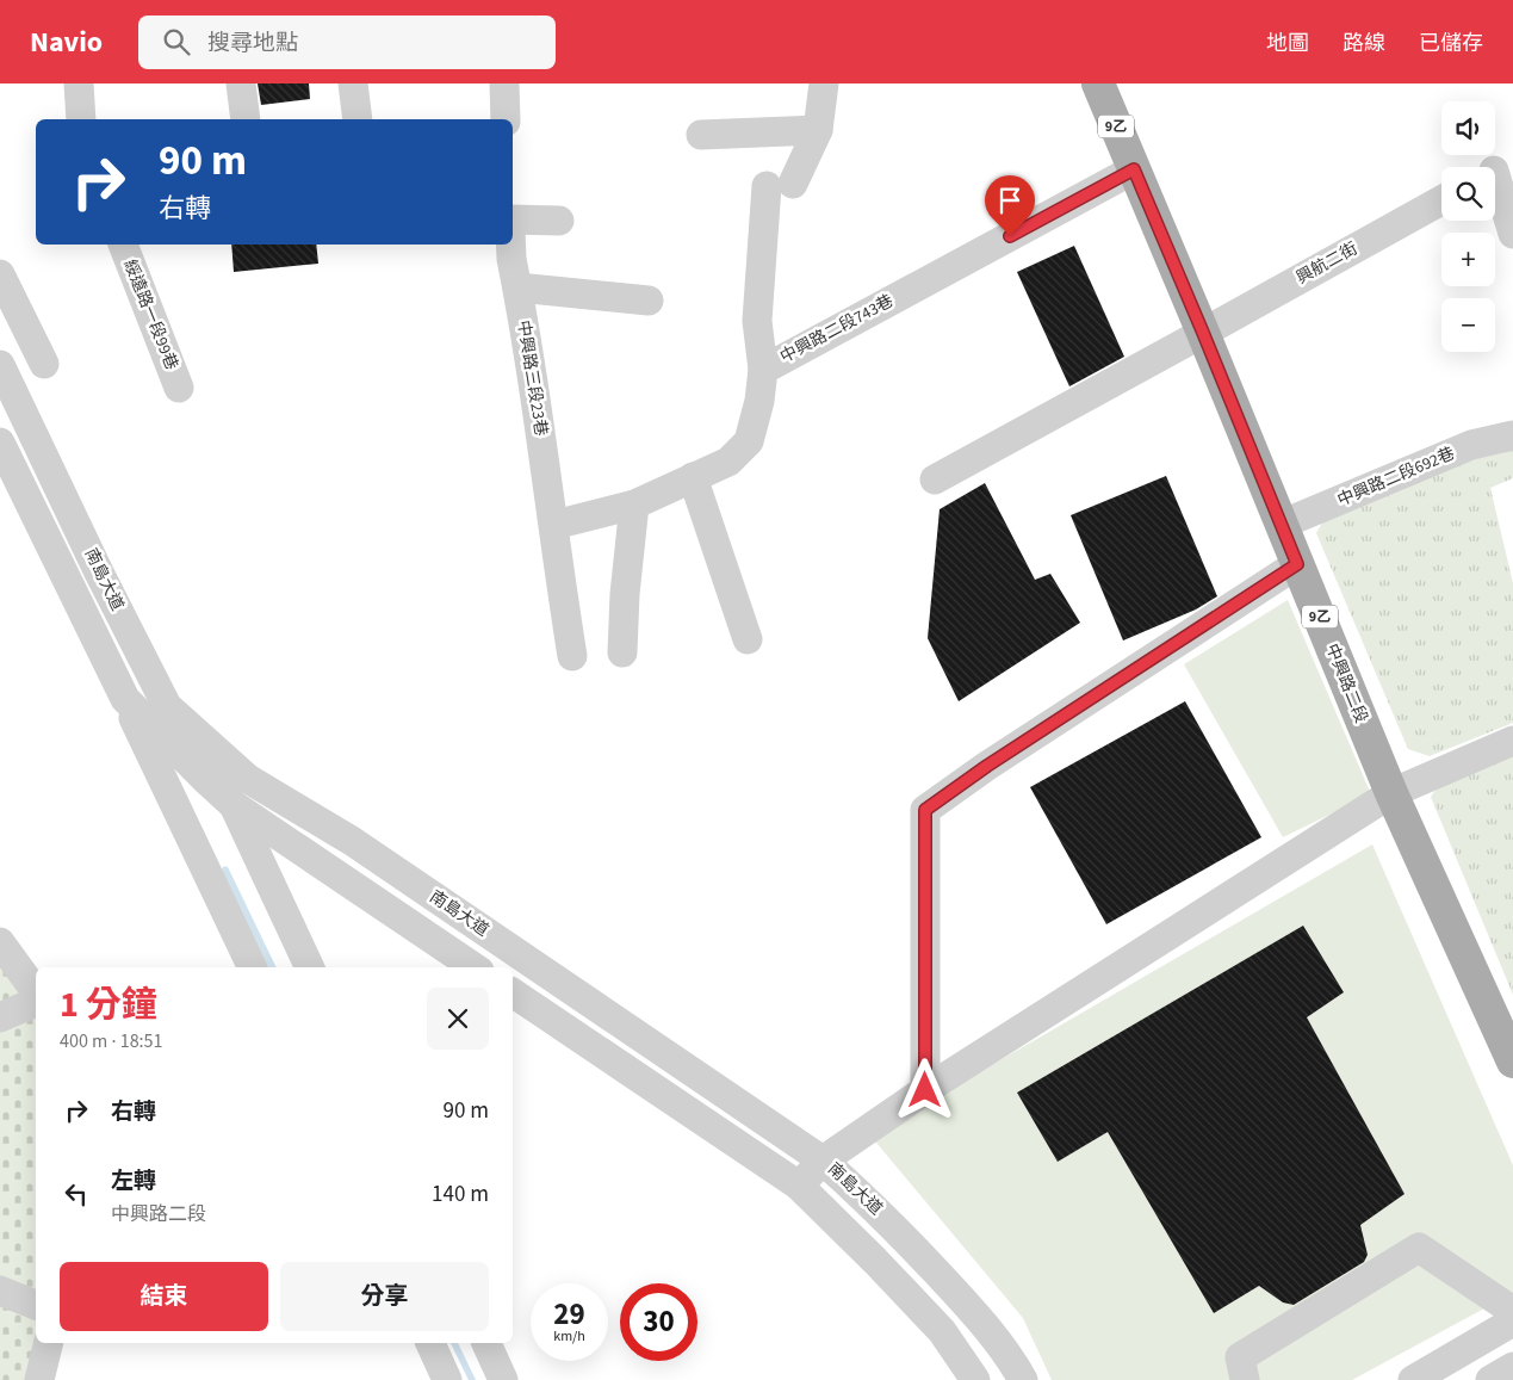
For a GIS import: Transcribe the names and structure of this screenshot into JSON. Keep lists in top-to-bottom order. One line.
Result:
{"streets":{"main road":["9乙","中興路二段"],"street":["興航二街","綏遠路一段99巷","中興路二段743巷","中興路三段23巷","中興路二段692巷","南島大道"]},"crossings":[["9乙","中興路二段743巷"],["9乙","中興路二段"],["興航二街","中興路二段"],["中興路二段743巷","中興路三段23巷"],["中興路二段743巷","中興路二段"],["中興路二段692巷","中興路二段"]],"page":{"header":"Navio","search":"搜尋地點","nav":["地圖","路線","已儲存"],"map_buttons":["+","−"],"turn":["90 m","右轉"],"heading":["1 分鐘","400 m · 18:51"],"list":[{"name":"右轉","value":"90 m"},{"name":"左轉","note":"中興路二段","value":"140 m"}],"buttons":["結束","分享"],"speed":"29 km/h","limit":"30"}}
